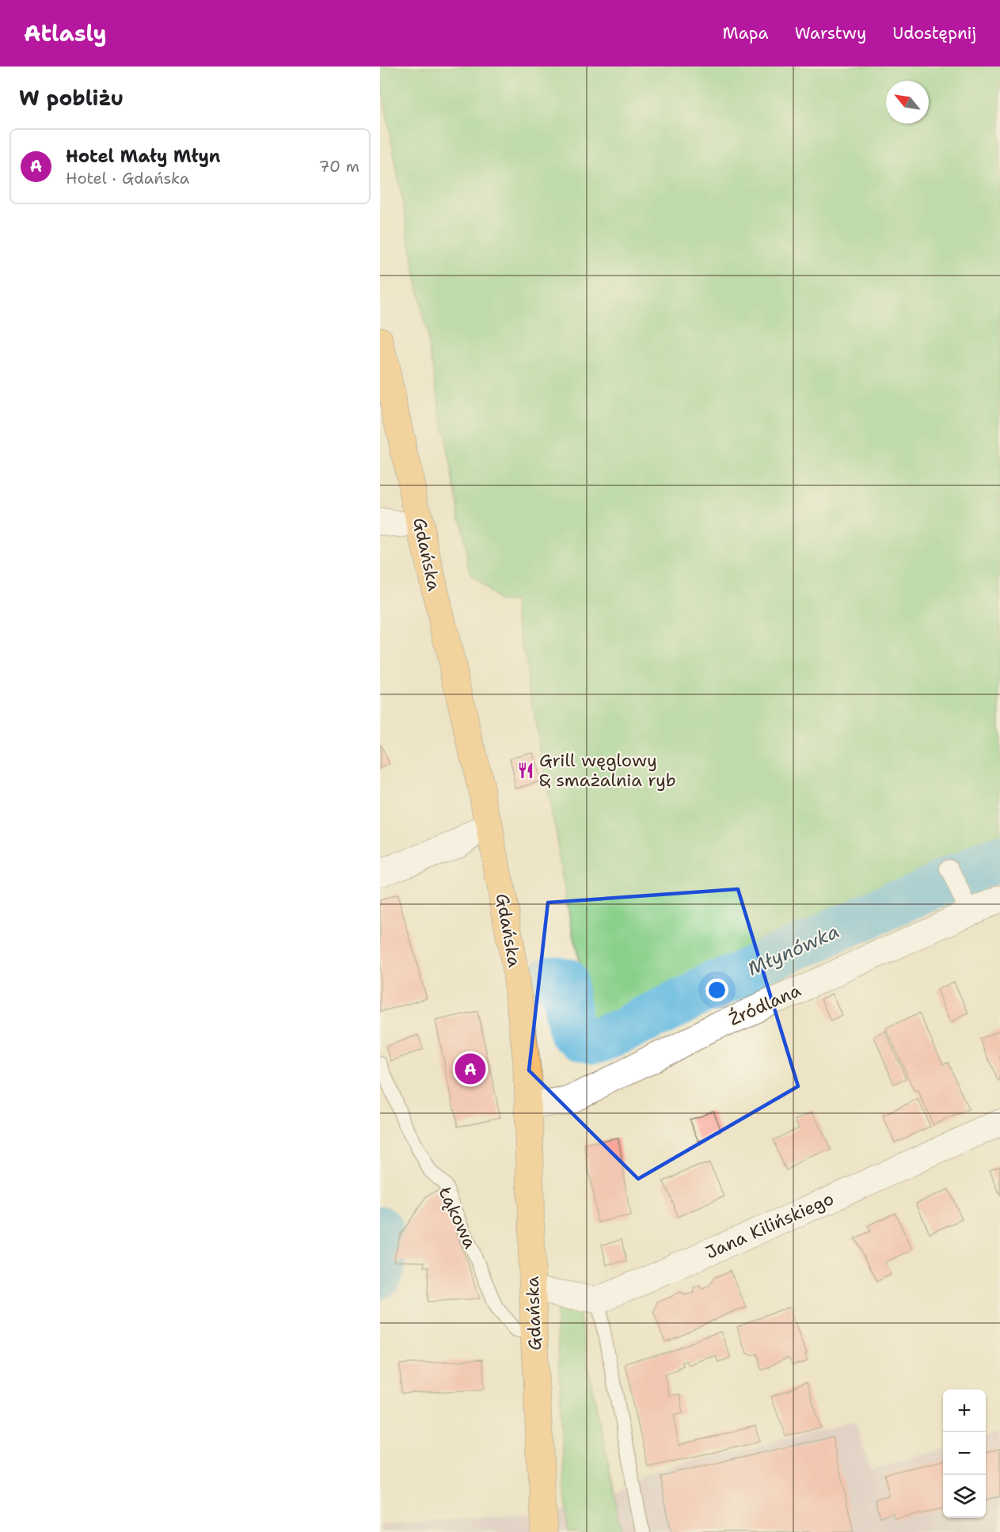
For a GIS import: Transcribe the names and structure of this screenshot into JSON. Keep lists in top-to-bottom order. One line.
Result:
{"streets":{"main road":["Gdańska"],"street":["Źródlana","Jana Kilińskiego"],"lane":["Łąkowa"]},"crossings":[["Gdańska","Źródlana"],["Gdańska","Łąkowa"]],"water":["Młynówka"],"places":{"restaurant":["Grill węglowy & smażalnia ryb"]},"north":"top left","page":{"header":"Atlasly","nav":["Mapa","Warstwy","Udostępnij"],"heading":"W pobliżu","list":[{"mark":"A","name":"Hotel Mały Młyn","note":"Hotel · Gdańska","value":"70 m"}],"pins":"A","map_buttons":["+","−"]}}
